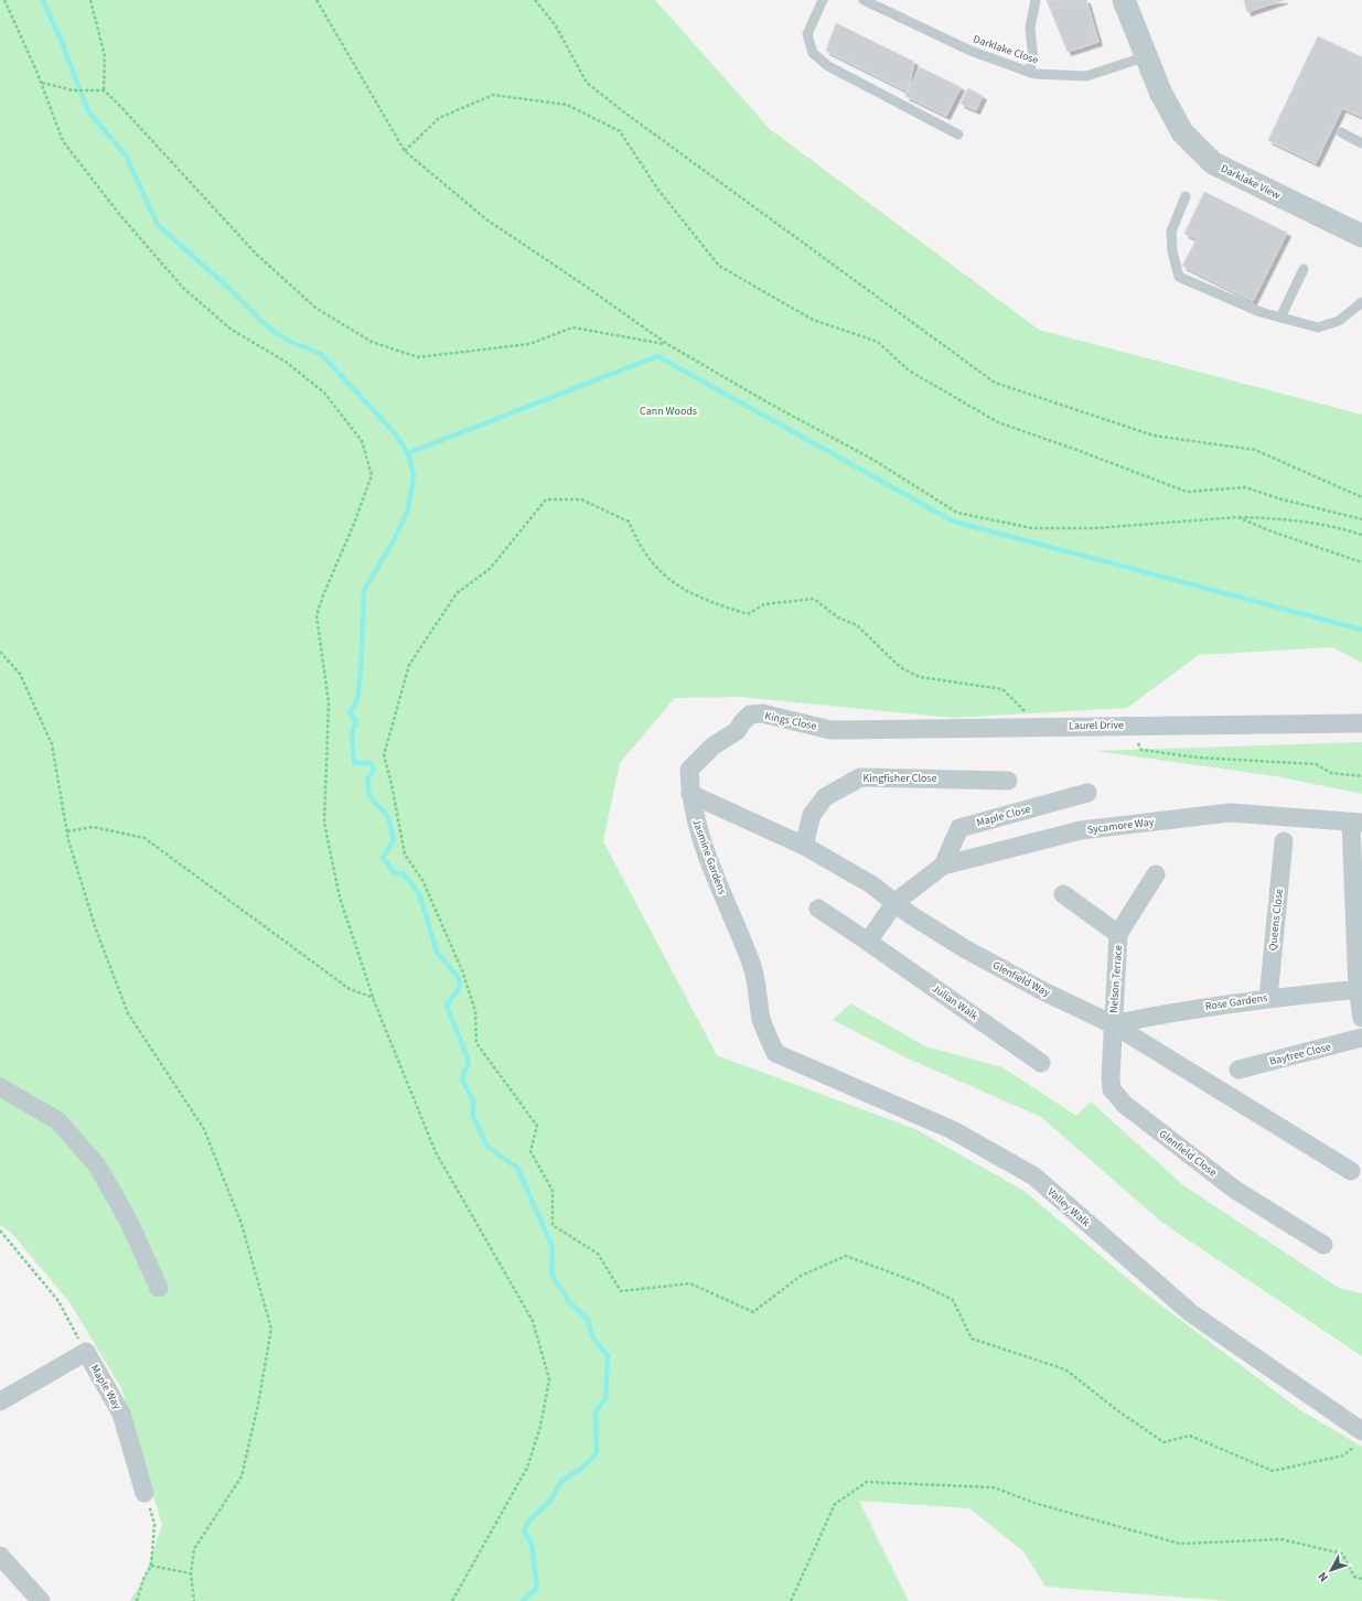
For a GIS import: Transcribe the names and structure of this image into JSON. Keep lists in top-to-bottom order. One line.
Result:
{"streets":{"street":["Darklake View","Kings Close","Laurel Drive","Kingfisher Close","Maple Close","Sycamore Way","Jasmine Gardens","Queens Close","Glenfield Way","Nelson Terrace","Julian Walk","Rose Gardens","Baytree Close","Glenfield Close","Valley Walk","Maple Way"],"lane":["Darklake Close"]},"crossings":[["Darklake Close","Darklake View"],["Kings Close","Laurel Drive"],["Kings Close","Jasmine Gardens"],["Kingfisher Close","Glenfield Way"],["Maple Close","Sycamore Way"],["Sycamore Way","Glenfield Way"],["Jasmine Gardens","Glenfield Way"],["Jasmine Gardens","Valley Walk"],["Queens Close","Rose Gardens"],["Glenfield Way","Nelson Terrace"],["Glenfield Way","Rose Gardens"],["Glenfield Way","Glenfield Close"],["Nelson Terrace","Rose Gardens"],["Nelson Terrace","Glenfield Close"],["Rose Gardens","Glenfield Close"]],"parks":["Cann Woods"],"north":"bottom left"}
